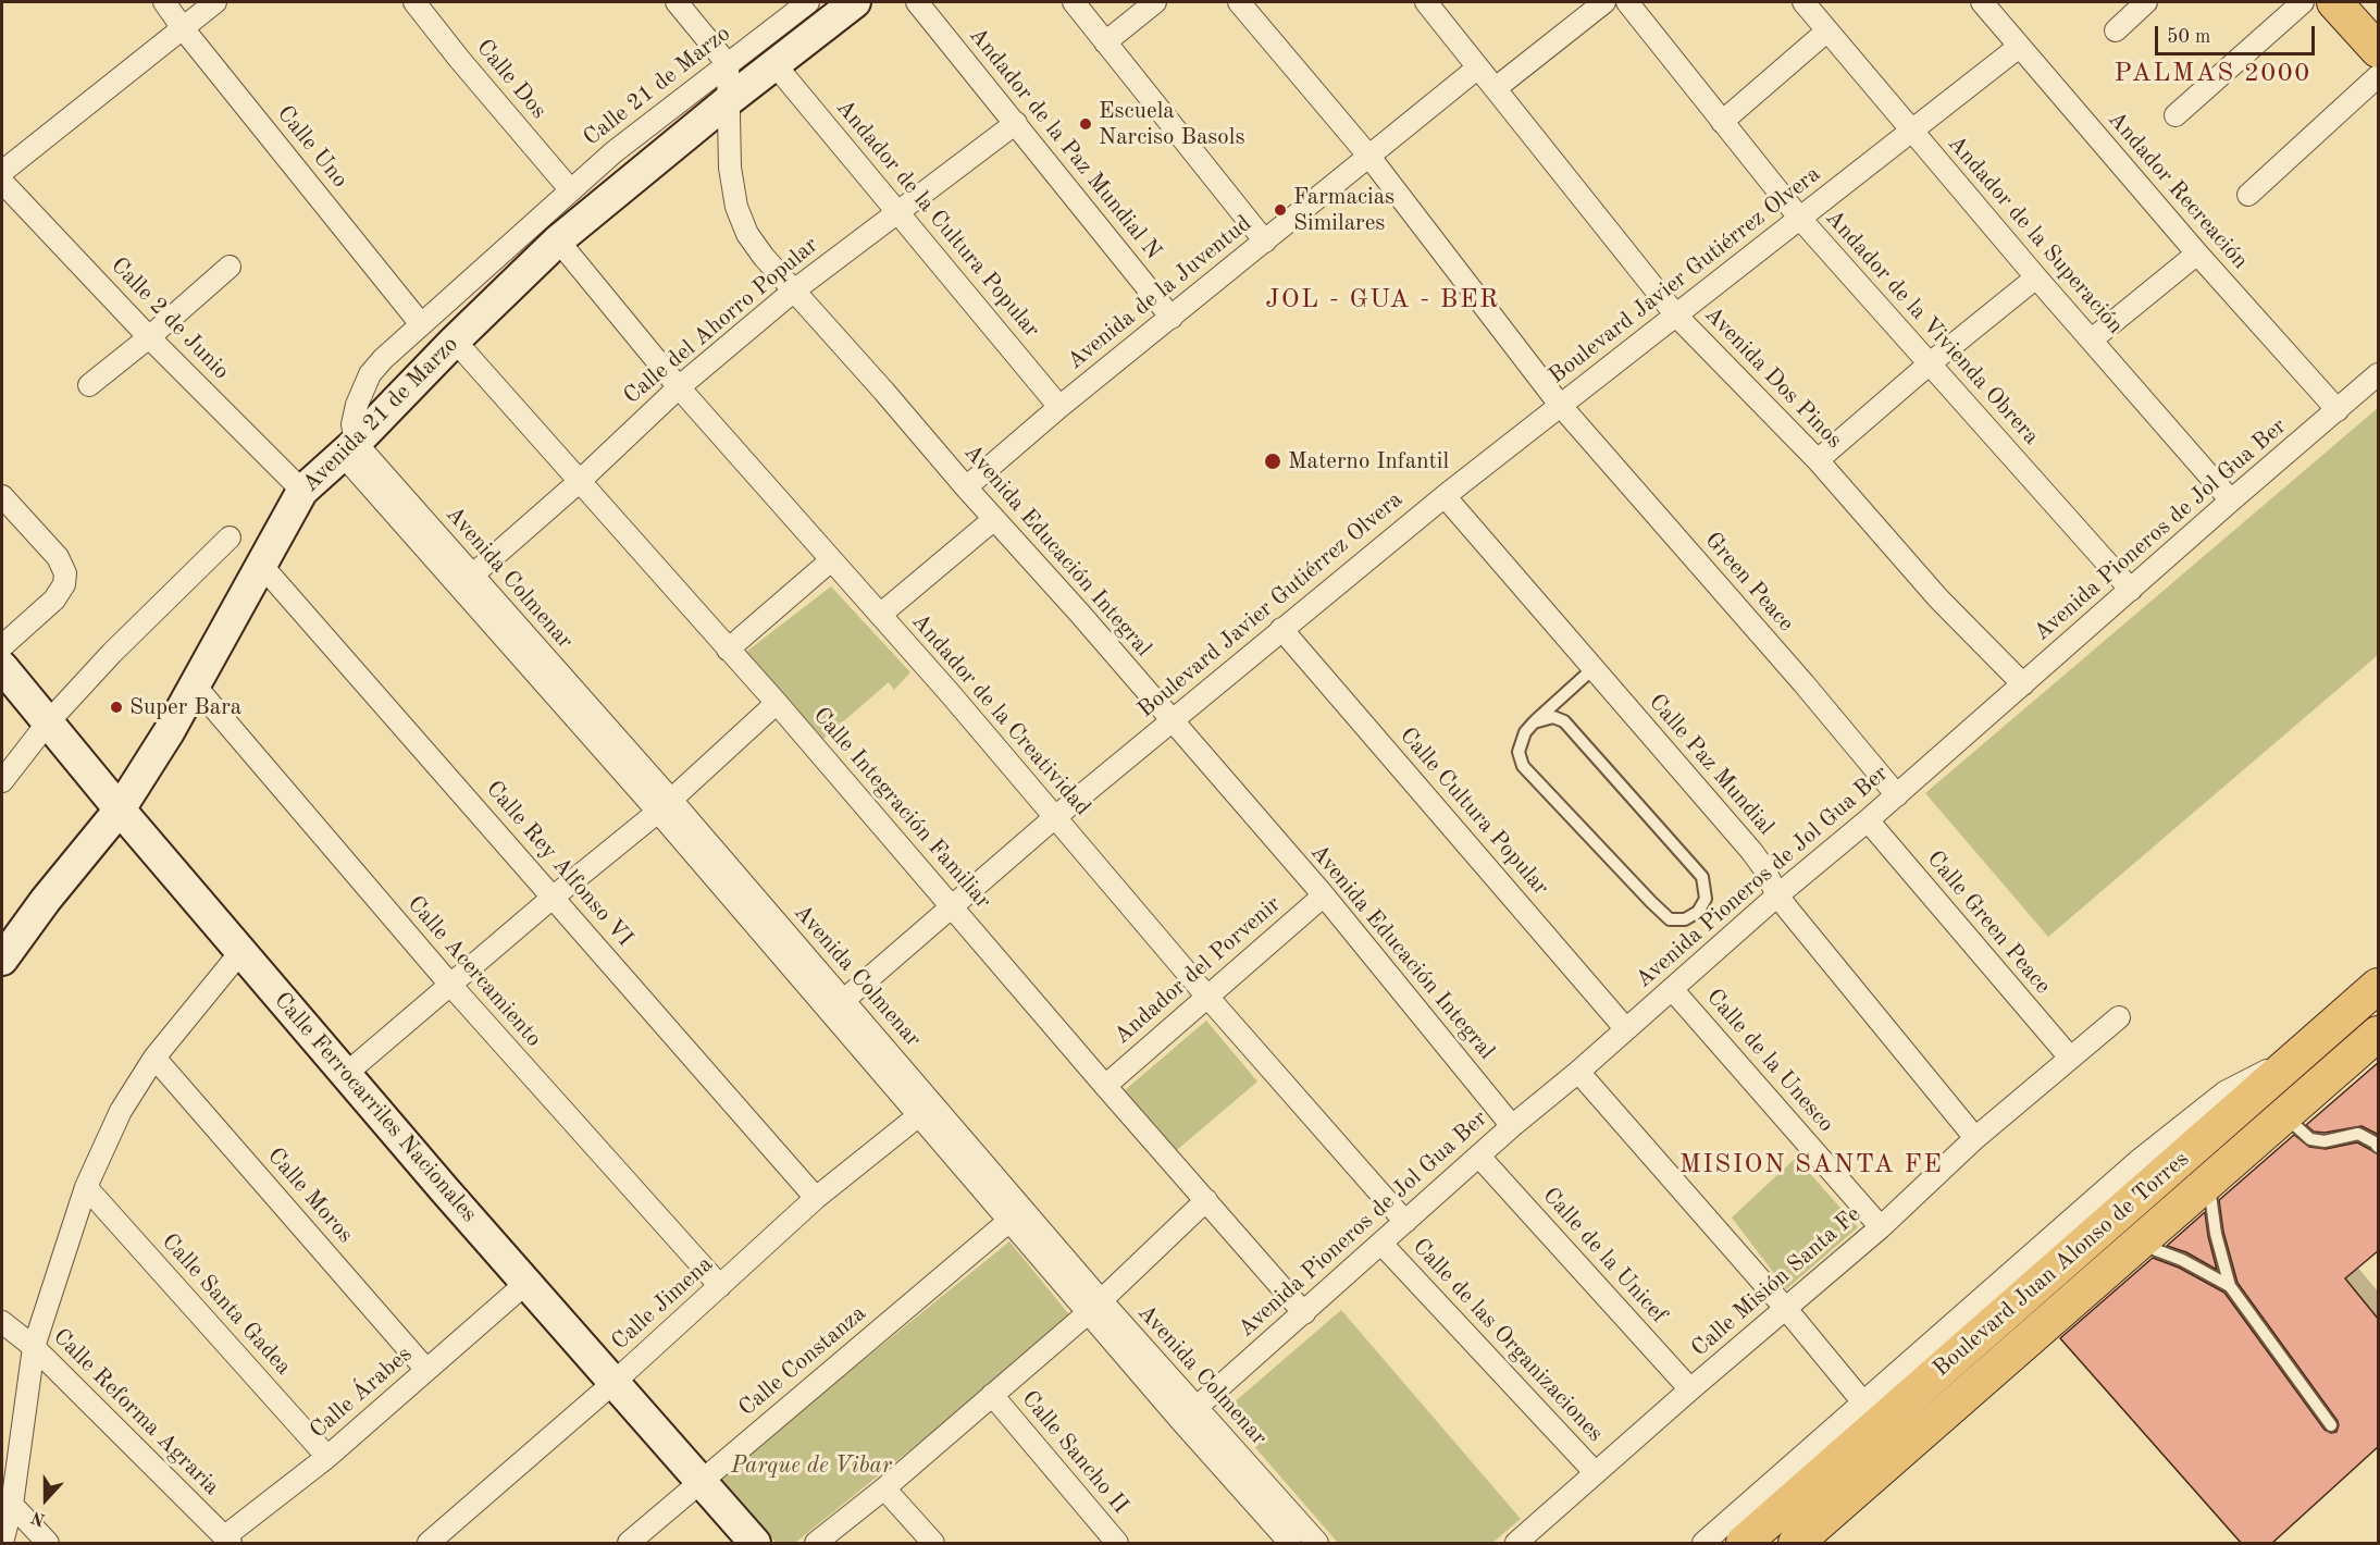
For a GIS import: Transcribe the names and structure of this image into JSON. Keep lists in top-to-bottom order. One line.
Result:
{"streets":{"main road":["Boulevard Juan Alonso de Torres"],"street":["Calle Dos","Calle 21 de Marzo","Andador de la Paz Mundial N","Calle Uno","Andador Recreación","Andador de la Cultura Popular","Andador de la Superación","Boulevard Javier Gutiérrez Olvera","Avenida de la Juventud","Calle 2 de Junio","Calle del Ahorro Popular","Andador de la Vivienda Obrera","Avenida Dos Pinos","Avenida 21 de Marzo","Avenida Pioneros de Jol Gua Ber","Avenida Educación Integral","Avenida Colmenar","Green Peace","Andador de la Creatividad","Calle Paz Mundial","Calle Integración Familiar","Calle Cultura Popular","Calle Rey Alfonso VI","Calle Green Peace","Andador del Porvenir","Calle Acercamiento","Calle de la Unesco","Calle Ferrocarriles Nacionales","Calle Moros","Calle de la Unicef","Calle Misión Santa Fe","Calle Jimena","Calle Santa Gadea","Calle de las Organizaciones","Calle Constanza","Calle Árabes","Calle Reforma Agraria","Calle Sancho II"]},"crossings":[["Calle Dos","Calle 21 de Marzo"],["Calle 21 de Marzo","Calle Uno"],["Calle 21 de Marzo","Avenida 21 de Marzo"],["Calle 21 de Marzo","Avenida Educación Integral"],["Calle 21 de Marzo","Avenida Colmenar"],["Andador de la Paz Mundial N","Avenida de la Juventud"],["Andador de la Paz Mundial N","Calle del Ahorro Popular"],["Andador Recreación","Boulevard Javier Gutiérrez Olvera"],["Andador Recreación","Avenida Pioneros de Jol Gua Ber"],["Andador de la Cultura Popular","Avenida de la Juventud"],["Andador de la Cultura Popular","Calle del Ahorro Popular"],["Andador de la Cultura Popular","Avenida 21 de Marzo"],["Andador de la Superación","Boulevard Javier Gutiérrez Olvera"],["Andador de la Superación","Avenida Pioneros de Jol Gua Ber"],["Boulevard Javier Gutiérrez Olvera","Andador de la Vivienda Obrera"],["Boulevard Javier Gutiérrez Olvera","Avenida Dos Pinos"],["Boulevard Javier Gutiérrez Olvera","Avenida Educación Integral"],["Boulevard Javier Gutiérrez Olvera","Avenida Colmenar"],["Boulevard Javier Gutiérrez Olvera","Green Peace"],["Boulevard Javier Gutiérrez Olvera","Andador de la Creatividad"],["Boulevard Javier Gutiérrez Olvera","Calle Paz Mundial"],["Boulevard Javier Gutiérrez Olvera","Calle Integración Familiar"],["Boulevard Javier Gutiérrez Olvera","Calle Cultura Popular"],["Avenida de la Juventud","Avenida Dos Pinos"],["Avenida de la Juventud","Avenida Educación Integral"],["Avenida de la Juventud","Green Peace"],["Calle 2 de Junio","Avenida 21 de Marzo"],["Calle del Ahorro Popular","Avenida Educación Integral"],["Calle del Ahorro Popular","Avenida Colmenar"],["Calle del Ahorro Popular","Andador de la Creatividad"],["Calle del Ahorro Popular","Calle Integración Familiar"],["Andador de la Vivienda Obrera","Avenida Pioneros de Jol Gua Ber"],["Avenida Dos Pinos","Avenida Pioneros de Jol Gua Ber"],["Avenida 21 de Marzo","Avenida Educación Integral"],["Avenida 21 de Marzo","Avenida Colmenar"],["Avenida 21 de Marzo","Andador de la Creatividad"],["Avenida 21 de Marzo","Calle Integración Familiar"],["Avenida 21 de Marzo","Calle Rey Alfonso VI"],["Avenida 21 de Marzo","Calle Acercamiento"],["Avenida 21 de Marzo","Calle Ferrocarriles Nacionales"],["Avenida Pioneros de Jol Gua Ber","Avenida Educación Integral"],["Avenida Pioneros de Jol Gua Ber","Avenida Colmenar"],["Avenida Pioneros de Jol Gua Ber","Green Peace"],["Avenida Pioneros de Jol Gua Ber","Andador de la Creatividad"],["Avenida Pioneros de Jol Gua Ber","Calle Paz Mundial"],["Avenida Pioneros de Jol Gua Ber","Calle Integración Familiar"],["Avenida Pioneros de Jol Gua Ber","Calle Cultura Popular"],["Avenida Pioneros de Jol Gua Ber","Calle Green Peace"],["Avenida Pioneros de Jol Gua Ber","Calle de la Unesco"],["Avenida Pioneros de Jol Gua Ber","Calle de la Unicef"],["Avenida Pioneros de Jol Gua Ber","Calle de las Organizaciones"],["Avenida Educación Integral","Andador del Porvenir"],["Avenida Colmenar","Calle Jimena"],["Avenida Colmenar","Calle Constanza"],["Andador de la Creatividad","Andador del Porvenir"],["Calle Paz Mundial","Calle Misión Santa Fe"],["Calle Integración Familiar","Andador del Porvenir"],["Calle Rey Alfonso VI","Calle Jimena"],["Calle Green Peace","Calle Misión Santa Fe"],["Calle Acercamiento","Calle Jimena"],["Calle de la Unesco","Calle Misión Santa Fe"],["Calle Ferrocarriles Nacionales","Calle Jimena"],["Calle Ferrocarriles Nacionales","Calle Constanza"],["Calle Ferrocarriles Nacionales","Calle Árabes"],["Calle Moros","Calle Árabes"],["Calle de la Unicef","Calle Misión Santa Fe"],["Calle Misión Santa Fe","Calle de las Organizaciones"],["Calle Santa Gadea","Calle Árabes"],["Calle Árabes","Calle Reforma Agraria"]],"districts":["PALMAS 2000","JOL - GUA - BER","MISION SANTA FE"],"parks":["Parque de Vibar"],"places":["Escuela Narciso Basols","Farmacias Similares","Materno Infantil","Super Bara"],"scale_bar":"50 m","north":"bottom"}
